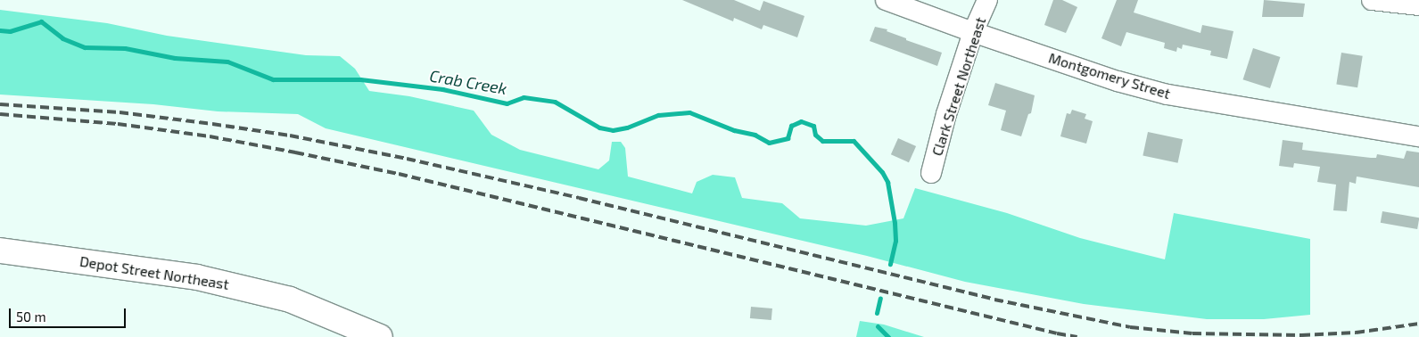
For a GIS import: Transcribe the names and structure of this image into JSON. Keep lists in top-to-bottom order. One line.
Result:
{"streets":{"main road":["Depot Street Northeast"],"street":["Montgomery Street","Clark Street Northeast"]},"crossings":[["Montgomery Street","Clark Street Northeast"]],"water":["Crab Creek"],"scale_bar":"50 m"}
